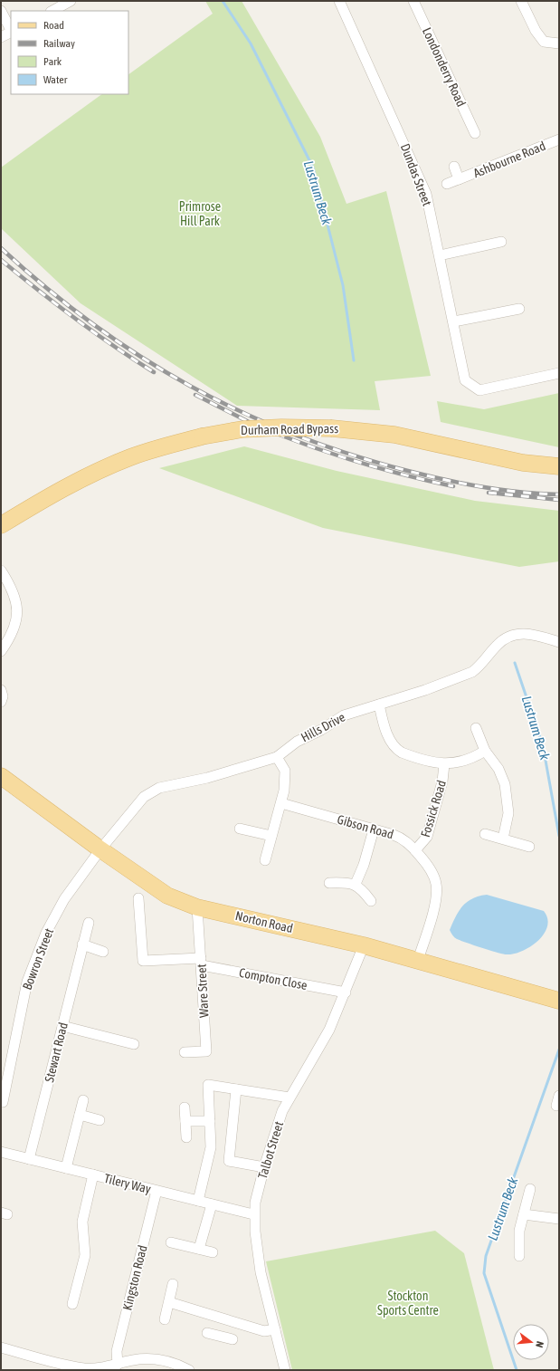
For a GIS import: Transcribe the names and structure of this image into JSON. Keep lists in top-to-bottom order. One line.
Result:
{"streets":{"main road":["Durham Road Bypass","Norton Road"],"street":["Londonderry Road","Ashbourne Road","Dundas Street","Hills Drive","Fossick Road","Gibson Road","Bowron Street","Compton Close","Ware Street","Stewart Road","Talbot Street","Tilery Way","Kingston Road"]},"crossings":[["Hills Drive","Norton Road"],["Hills Drive","Bowron Street"],["Fossick Road","Gibson Road"],["Gibson Road","Norton Road"],["Norton Road","Bowron Street"],["Norton Road","Ware Street"],["Norton Road","Talbot Street"],["Compton Close","Ware Street"],["Compton Close","Talbot Street"],["Stewart Road","Tilery Way"],["Talbot Street","Tilery Way"],["Tilery Way","Kingston Road"]],"water":["Lustrum Beck"],"parks":["Primrose Hill Park","Stockton Sports Centre"],"legend":["Road","Railway","Park","Water"],"north":"right"}
